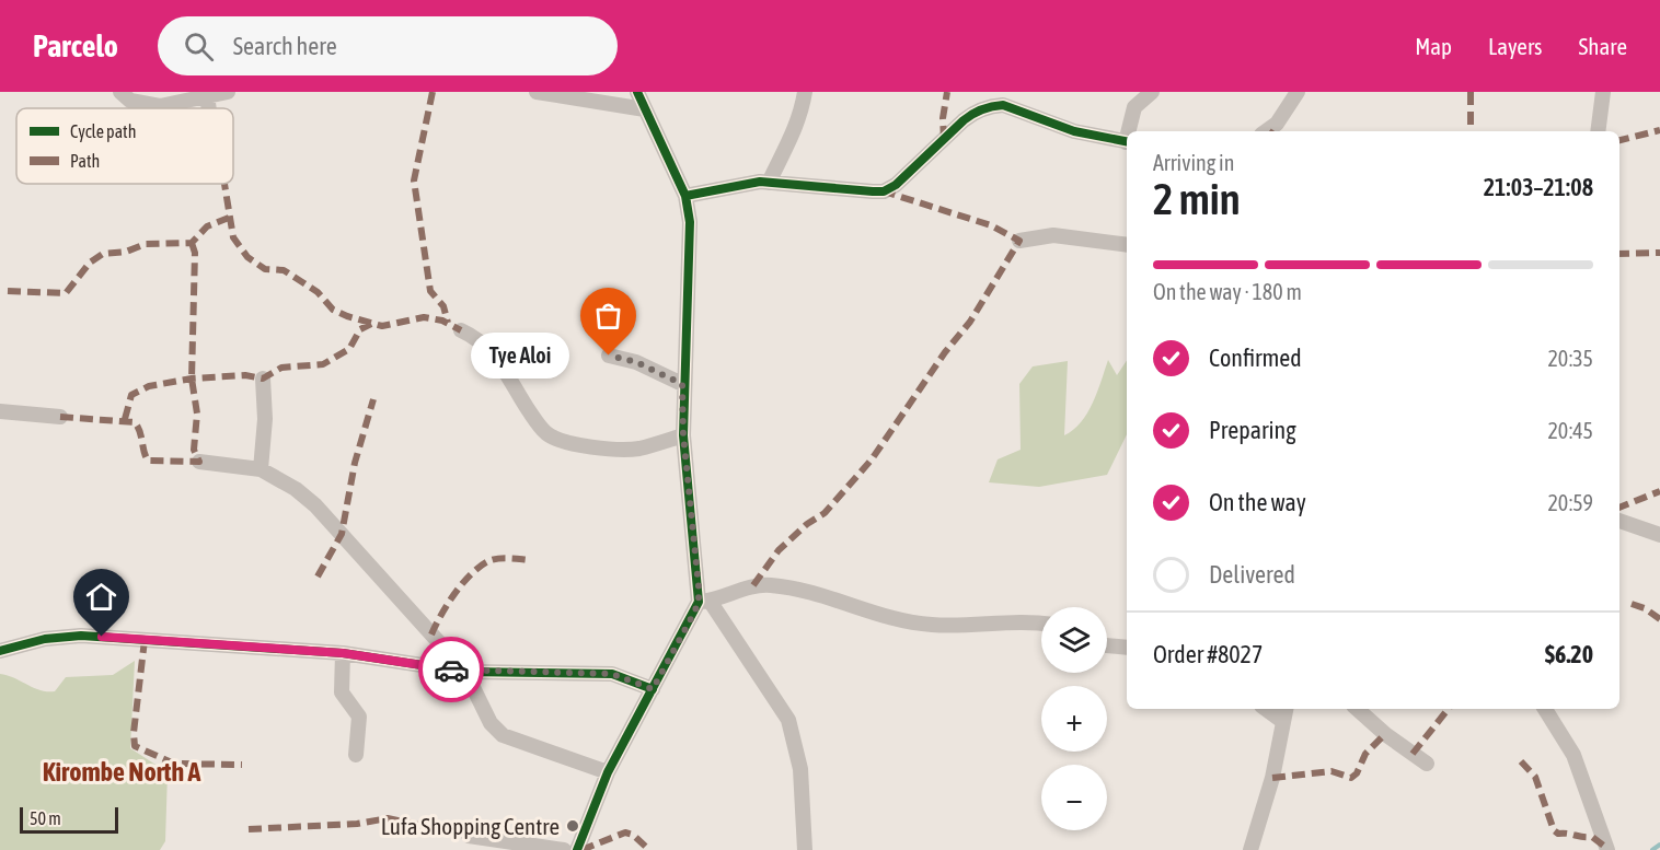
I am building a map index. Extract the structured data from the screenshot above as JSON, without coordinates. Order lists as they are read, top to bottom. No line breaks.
{"districts":["Kirombe North A"],"places":["Tye Aloi","Lufa Shopping Centre"],"legend":["Cycle path","Path"],"scale_bar":"50 m","page":{"header":"Parcelo","search":"Search here","nav":["Map","Layers","Share"],"heading":["2 min","Arriving in","21:03–21:08"],"panel":["Order #8027","$6.20"],"bar":"On the way · 180 m","list":[["Confirmed","20:35"],["Preparing","20:45"],["On the way","20:59"],"Delivered"],"bubble":"Tye Aloi","map_buttons":["+","−"],"scale":"50 m"}}
